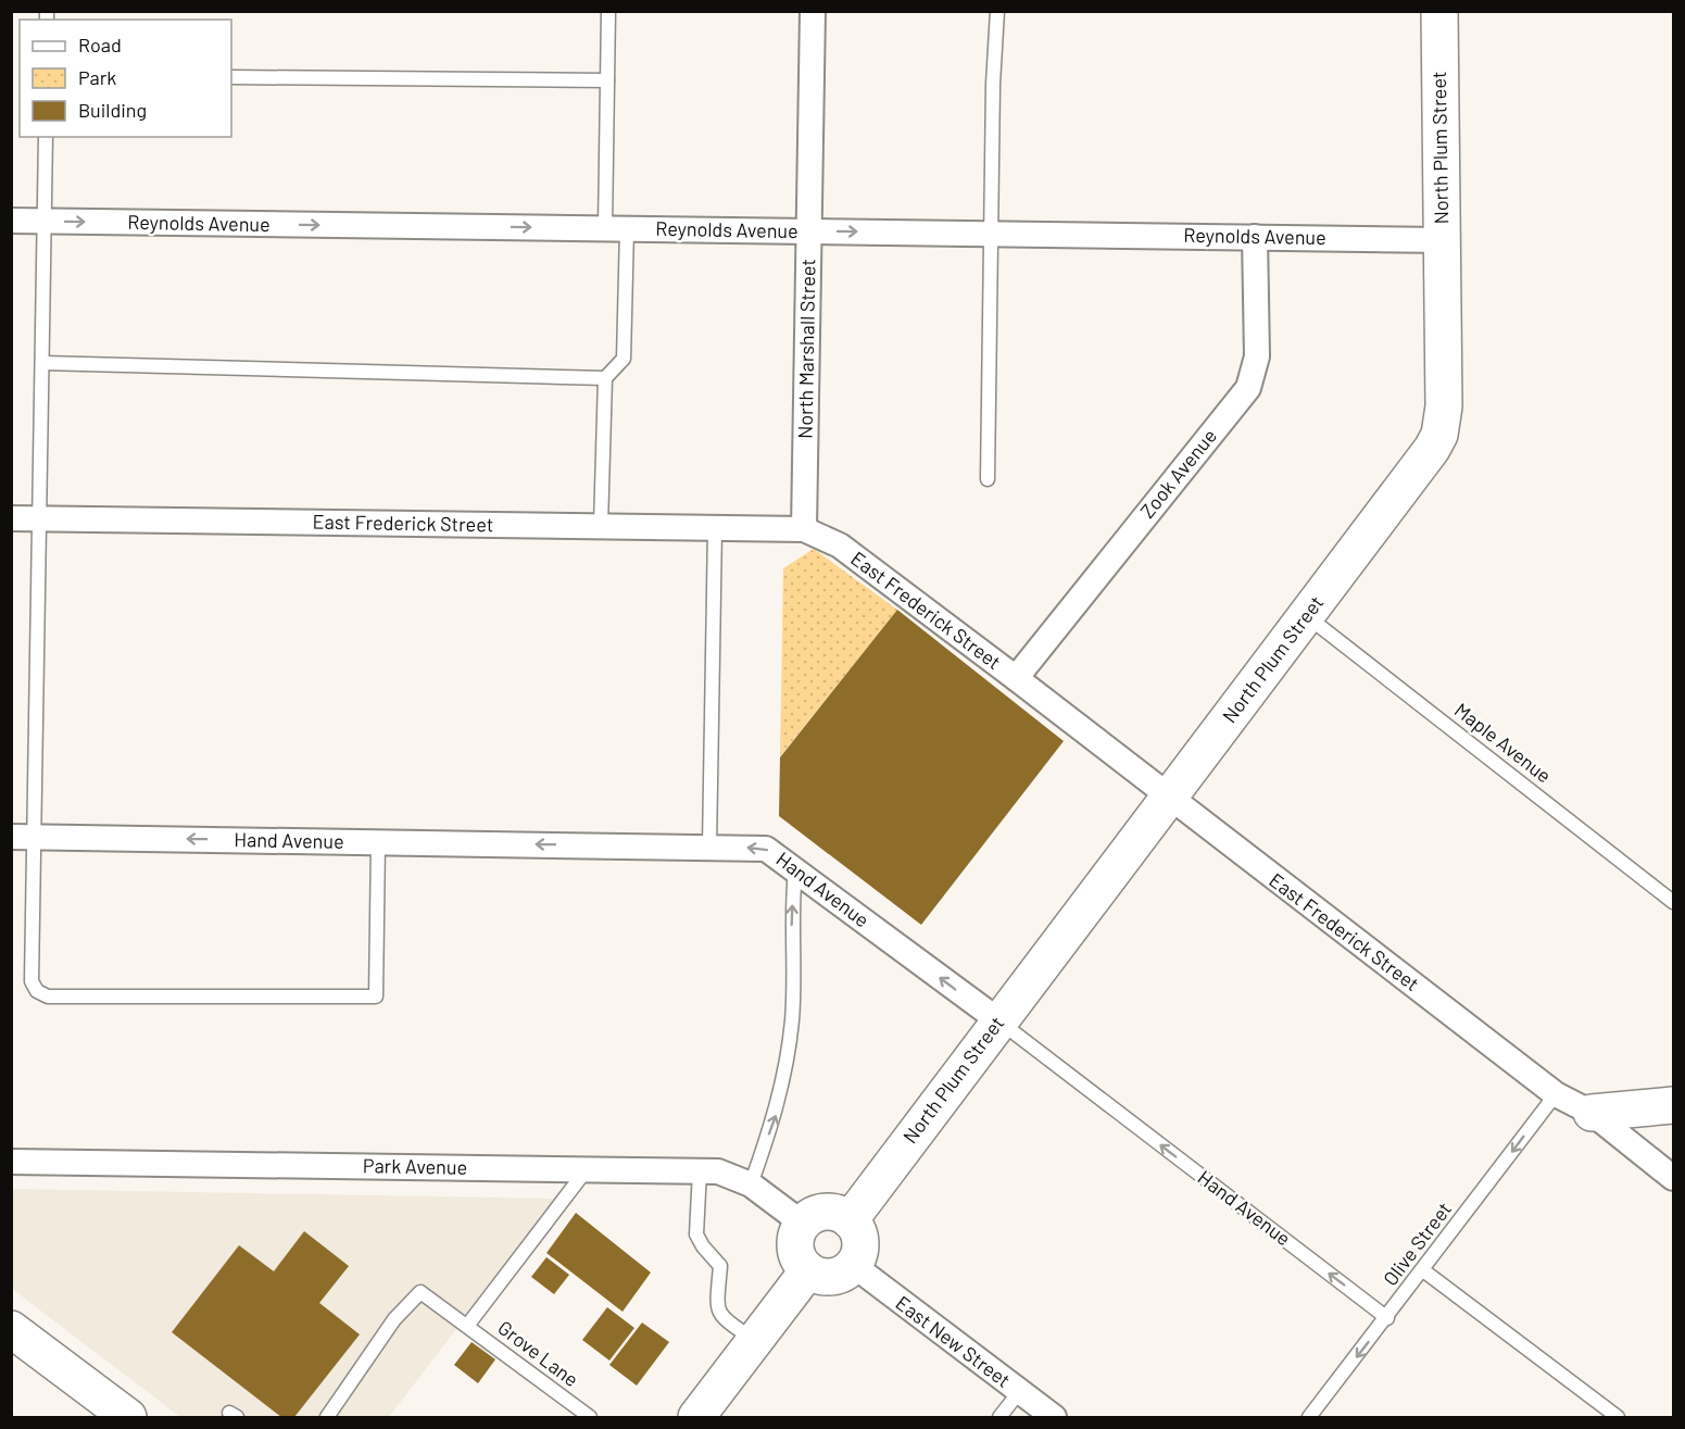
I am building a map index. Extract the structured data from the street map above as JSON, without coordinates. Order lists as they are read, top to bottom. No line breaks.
{"streets":{"street":["North Plum Street","Reynolds Avenue","North Marshall Street","Zook Avenue","East Frederick Street","Hand Avenue","Park Avenue","East New Street"],"lane":["Maple Avenue","Olive Street","Grove Lane"]},"crossings":[["North Plum Street","Reynolds Avenue"],["North Plum Street","East Frederick Street"],["North Plum Street","Maple Avenue"],["North Plum Street","Hand Avenue"],["North Plum Street","Park Avenue"],["North Plum Street","East New Street"],["Reynolds Avenue","North Marshall Street"],["Reynolds Avenue","Zook Avenue"],["North Marshall Street","East Frederick Street"],["Zook Avenue","East Frederick Street"],["East Frederick Street","Olive Street"],["Hand Avenue","Olive Street"],["Park Avenue","East New Street"]],"one_way":["Reynolds Avenue","Hand Avenue","Olive Street"],"legend":["Road","Park","Building"]}
